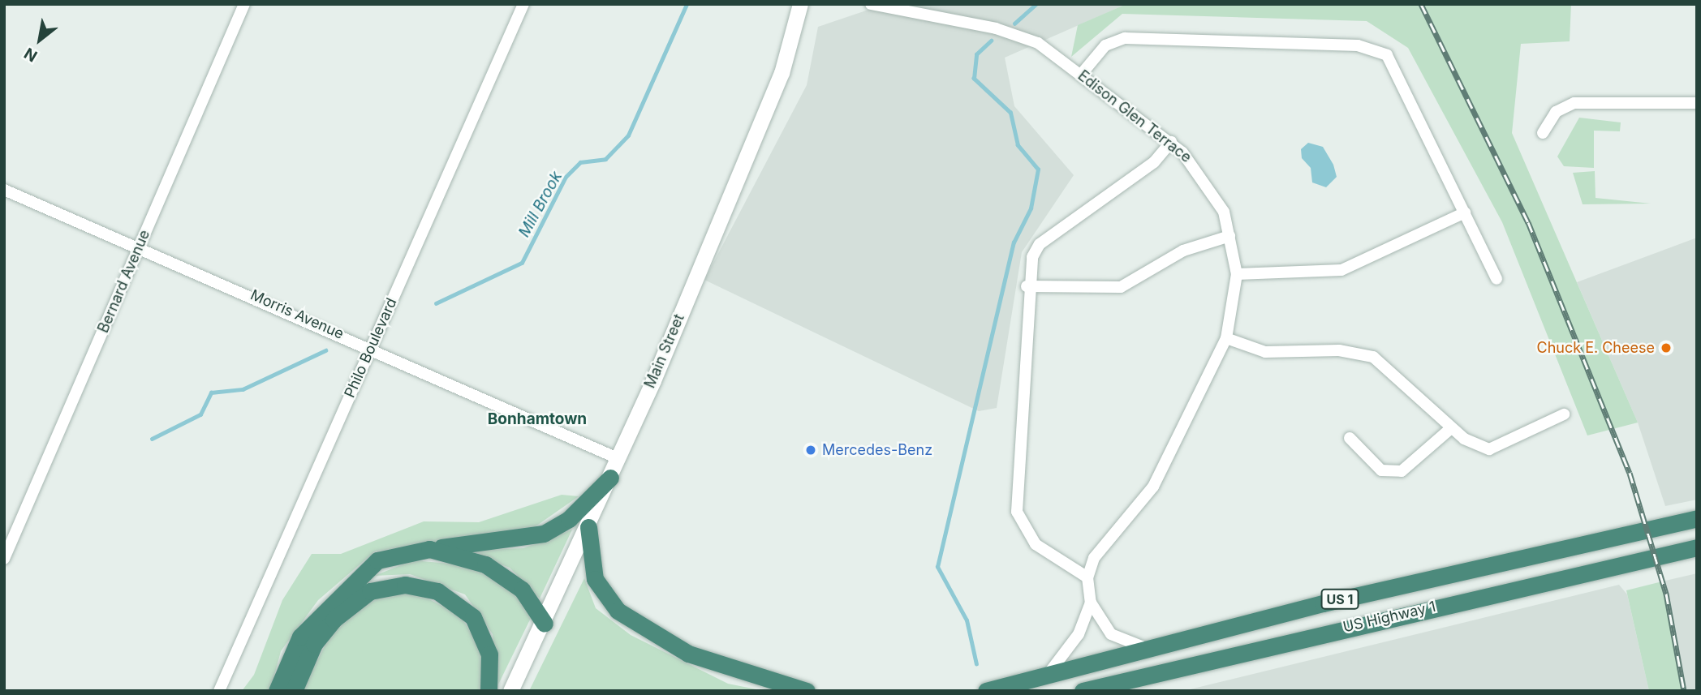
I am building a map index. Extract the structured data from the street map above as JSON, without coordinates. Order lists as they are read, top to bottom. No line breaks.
{"streets":{"highway":["US 1","US Highway 1"],"main road":["Main Street"],"street":["Edison Glen Terrace","Bernard Avenue","Morris Avenue","Philo Boulevard"]},"crossings":[["Bernard Avenue","Morris Avenue"],["Morris Avenue","Philo Boulevard"],["Morris Avenue","Main Street"]],"districts":["Bonhamtown"],"water":["Mill Brook"],"places":["Chuck E. Cheese","Mercedes-Benz"],"north":"bottom left"}
